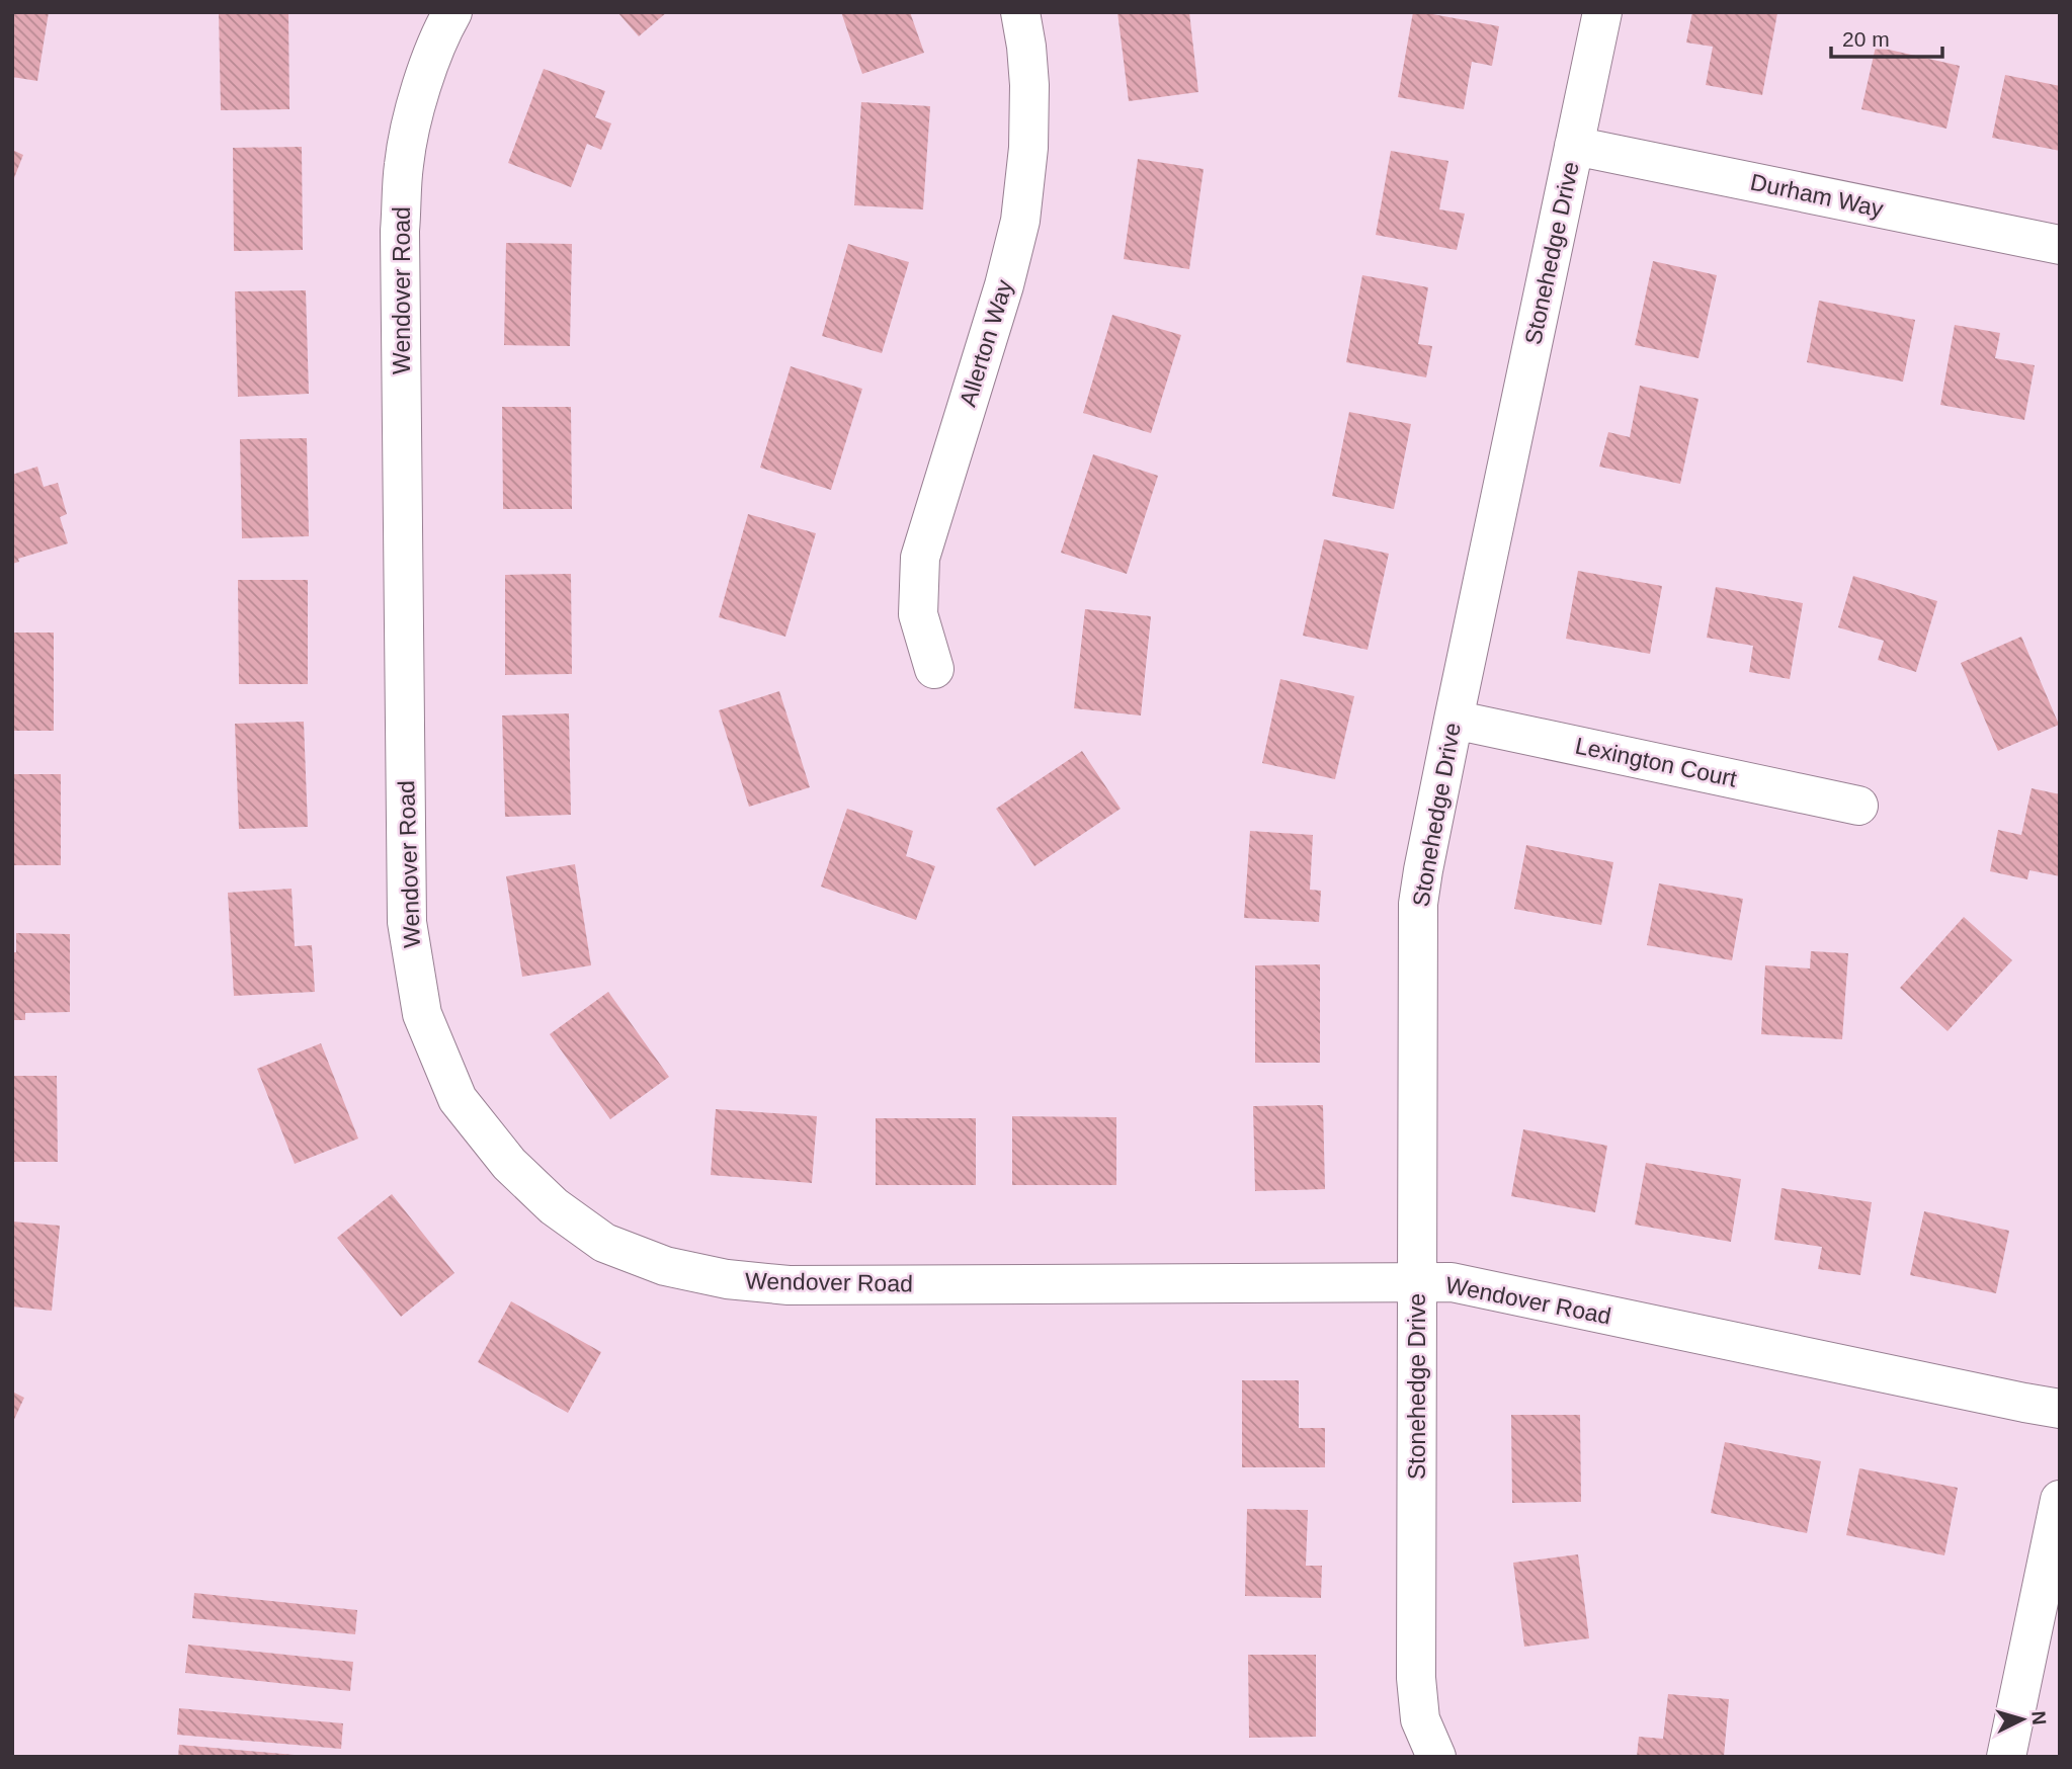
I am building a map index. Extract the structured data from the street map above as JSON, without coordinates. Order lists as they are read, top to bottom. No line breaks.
{"streets":{"street":["Durham Way","Stonehedge Drive","Wendover Road","Allerton Way","Lexington Court"]},"crossings":[["Durham Way","Stonehedge Drive"],["Stonehedge Drive","Wendover Road"],["Stonehedge Drive","Lexington Court"]],"scale_bar":"20 m","north":"right"}
